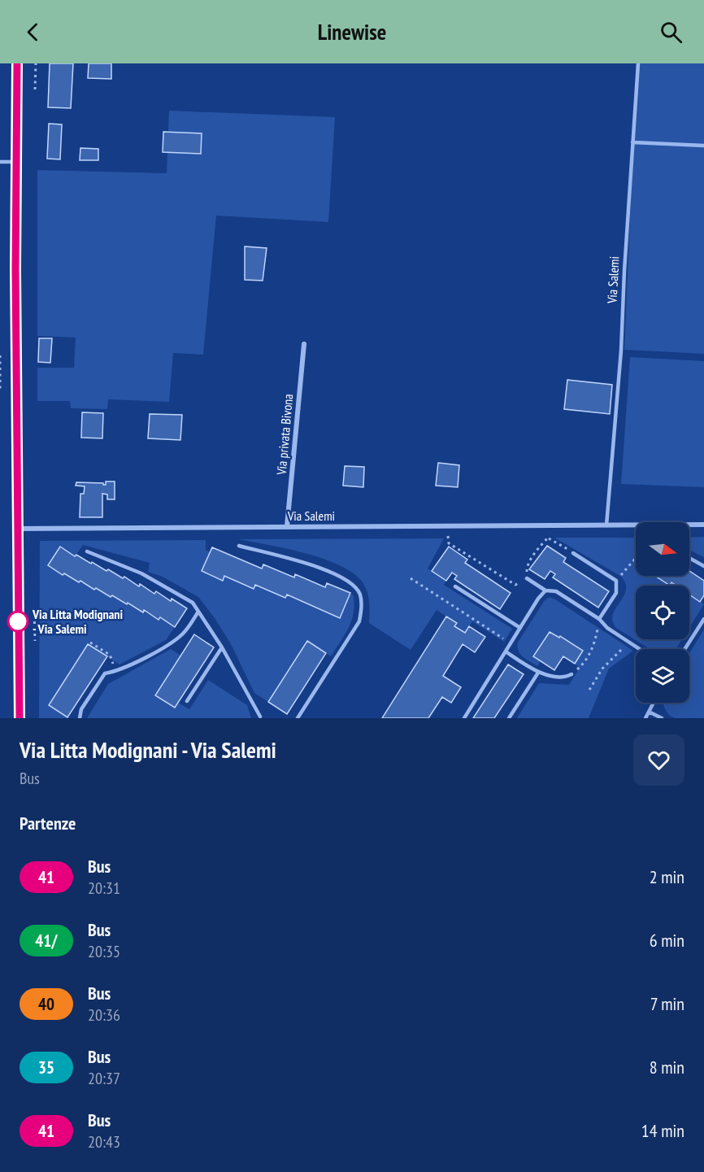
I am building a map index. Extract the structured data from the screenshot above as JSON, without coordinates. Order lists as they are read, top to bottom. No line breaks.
{"streets":{"street":["Via Salemi","Via privata Bivona"]},"crossings":[["Via Salemi","Via privata Bivona"]],"places":["Via Litta Modignani - Via Salemi"],"lines":["bus line 41"],"north":"right","page":{"header":"Linewise","heading":[["Via Litta Modignani - Via Salemi","Bus"],"Partenze"],"list":[{"mark":"41","name":"Bus","note":"20:31","value":"2 min"},{"mark":"41/","name":"Bus","note":"20:35","value":"6 min"},{"mark":"40","name":"Bus","note":"20:36","value":"7 min"},{"mark":"35","name":"Bus","note":"20:37","value":"8 min"},{"mark":"41","name":"Bus","note":"20:43","value":"14 min"}]}}
